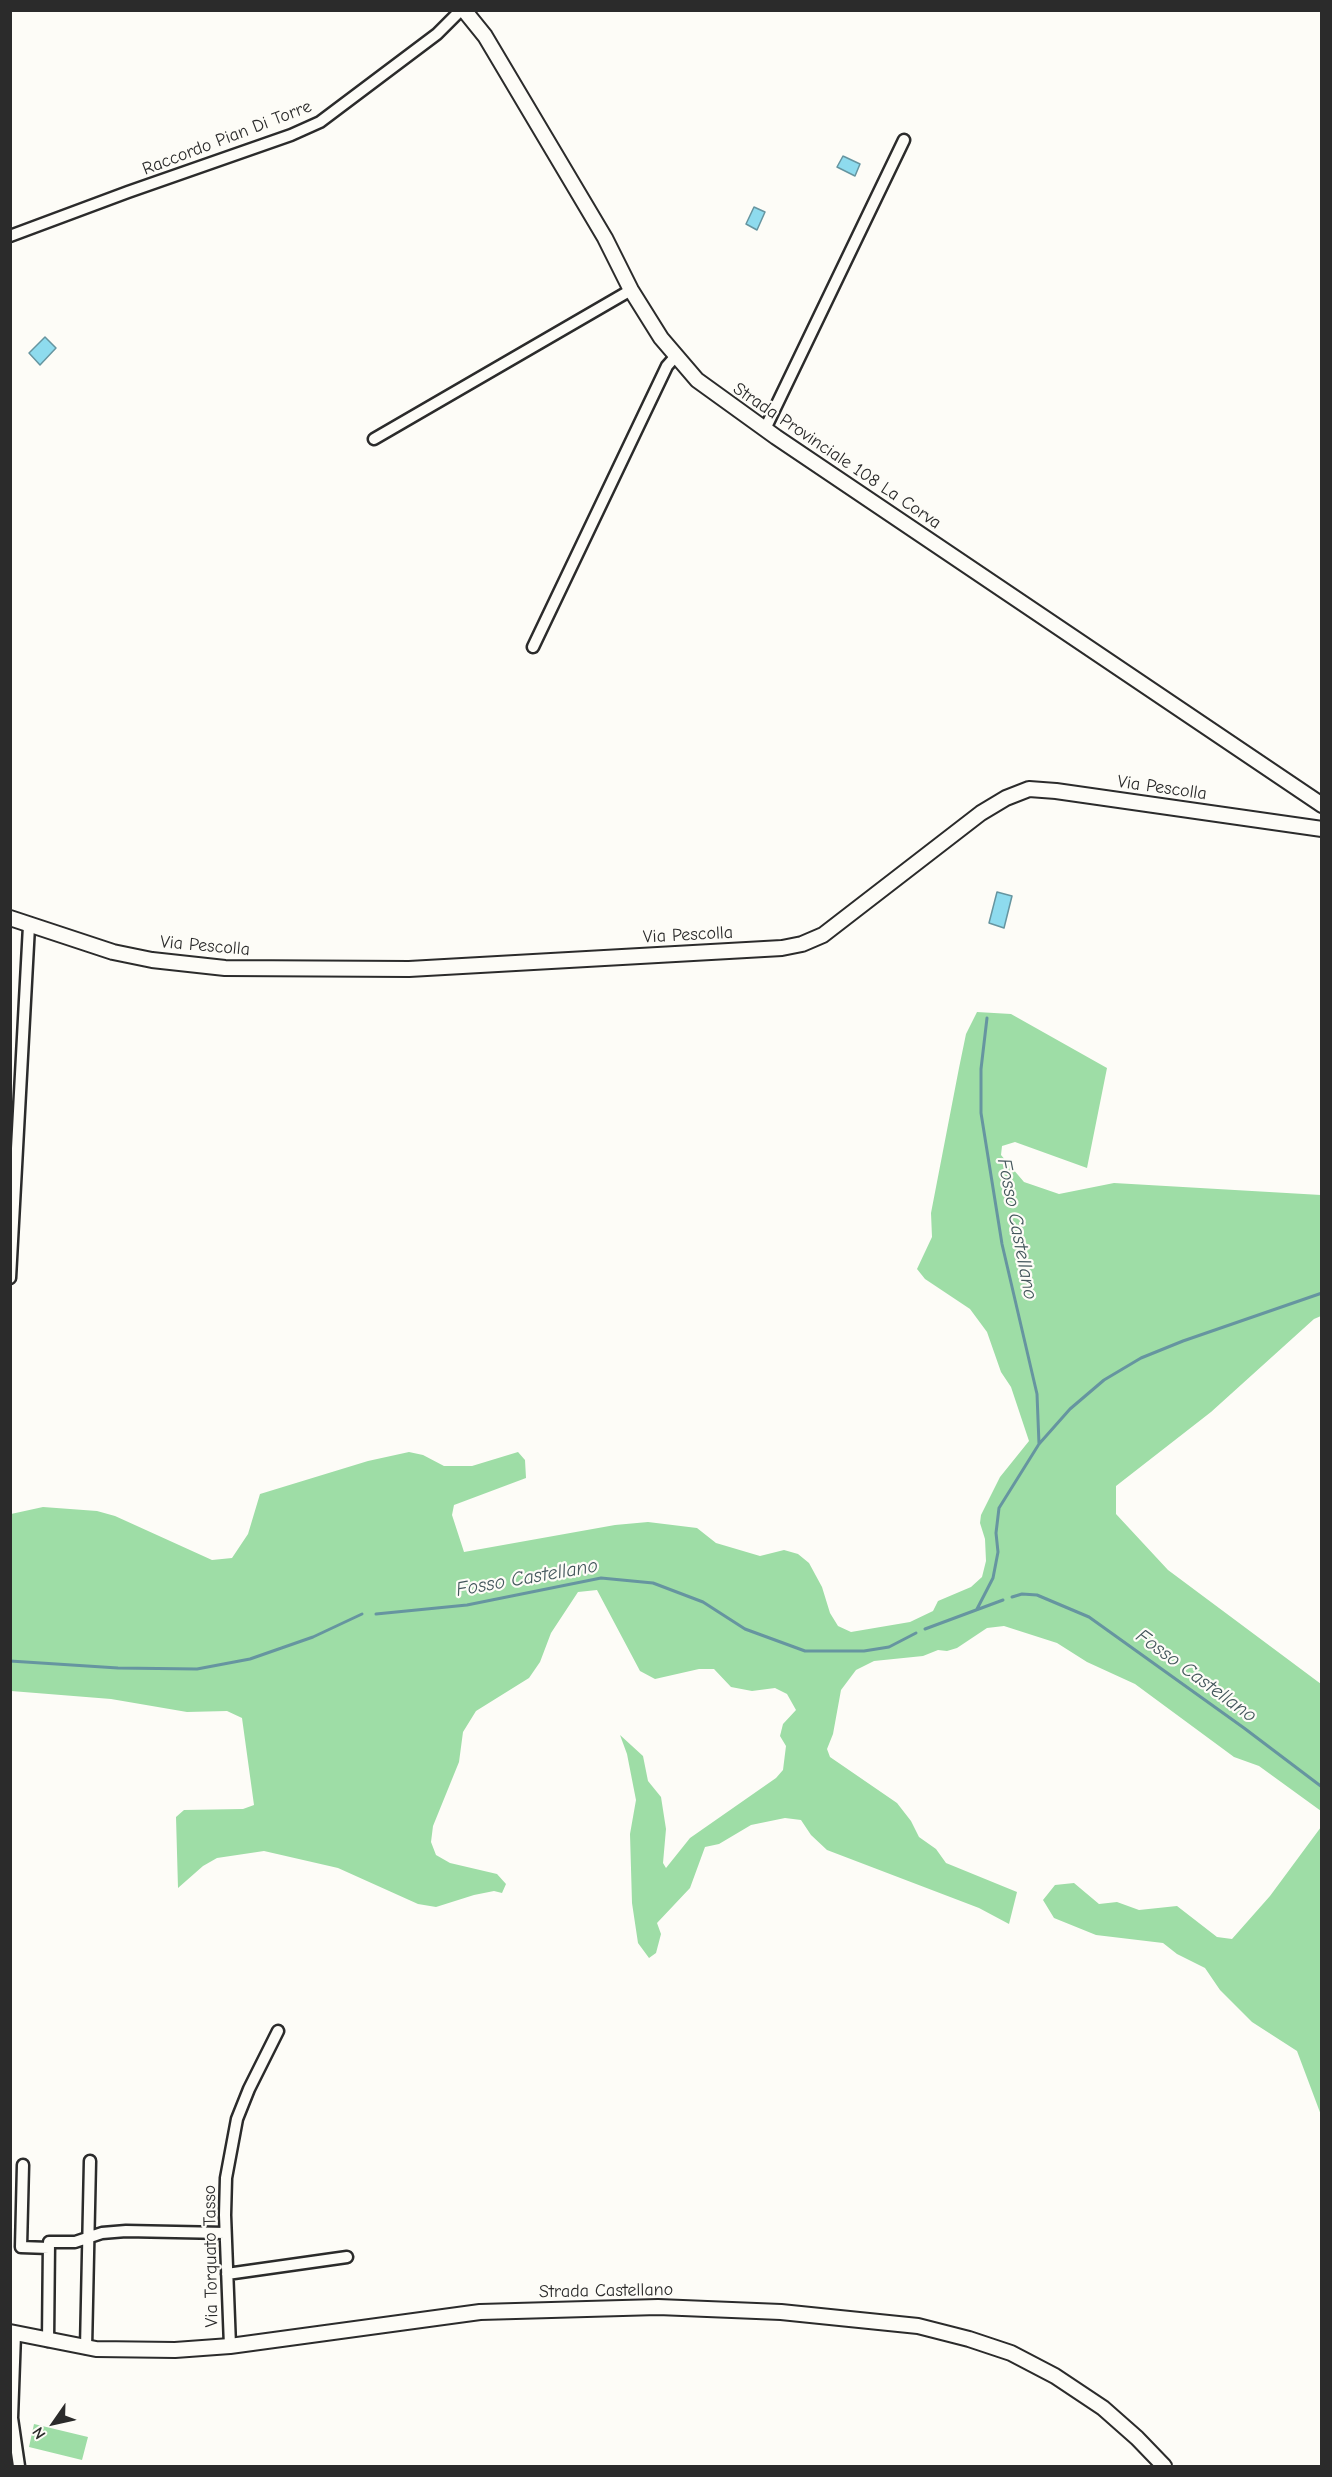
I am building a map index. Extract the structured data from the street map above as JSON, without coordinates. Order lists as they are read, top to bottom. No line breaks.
{"streets":{"street":["Raccordo Pian Di Torre","Strada Provinciale 108 La Corva","Via Pescolla","Via Torquato Tasso","Strada Castellano"]},"crossings":[["Raccordo Pian Di Torre","Strada Provinciale 108 La Corva"],["Via Torquato Tasso","Strada Castellano"]],"water":["Fosso Castellano"],"north":"bottom left"}
